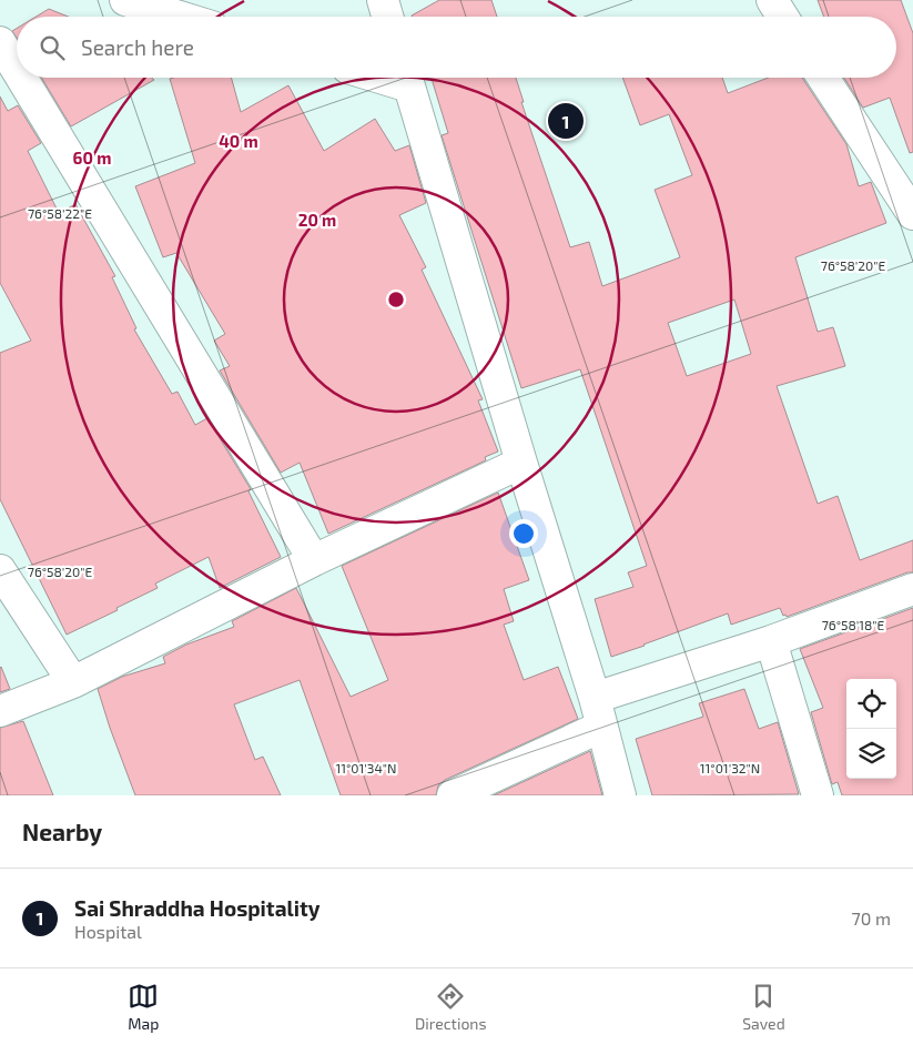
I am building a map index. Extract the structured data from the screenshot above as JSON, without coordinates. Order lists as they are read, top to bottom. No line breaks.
{"page":{"search":"Search here","pins":"1","heading":"Nearby","list":[{"mark":"1","name":"Sai Shraddha Hospitality","note":"Hospital","value":"70 m"}],"nav":["Map","Directions","Saved"]},"coordinates":["76°58'22\"E","76°58'20\"E","76°58'18\"E","11°01'34\"N","11°01'32\"N"],"rings":["40 m","60 m","20 m"]}
